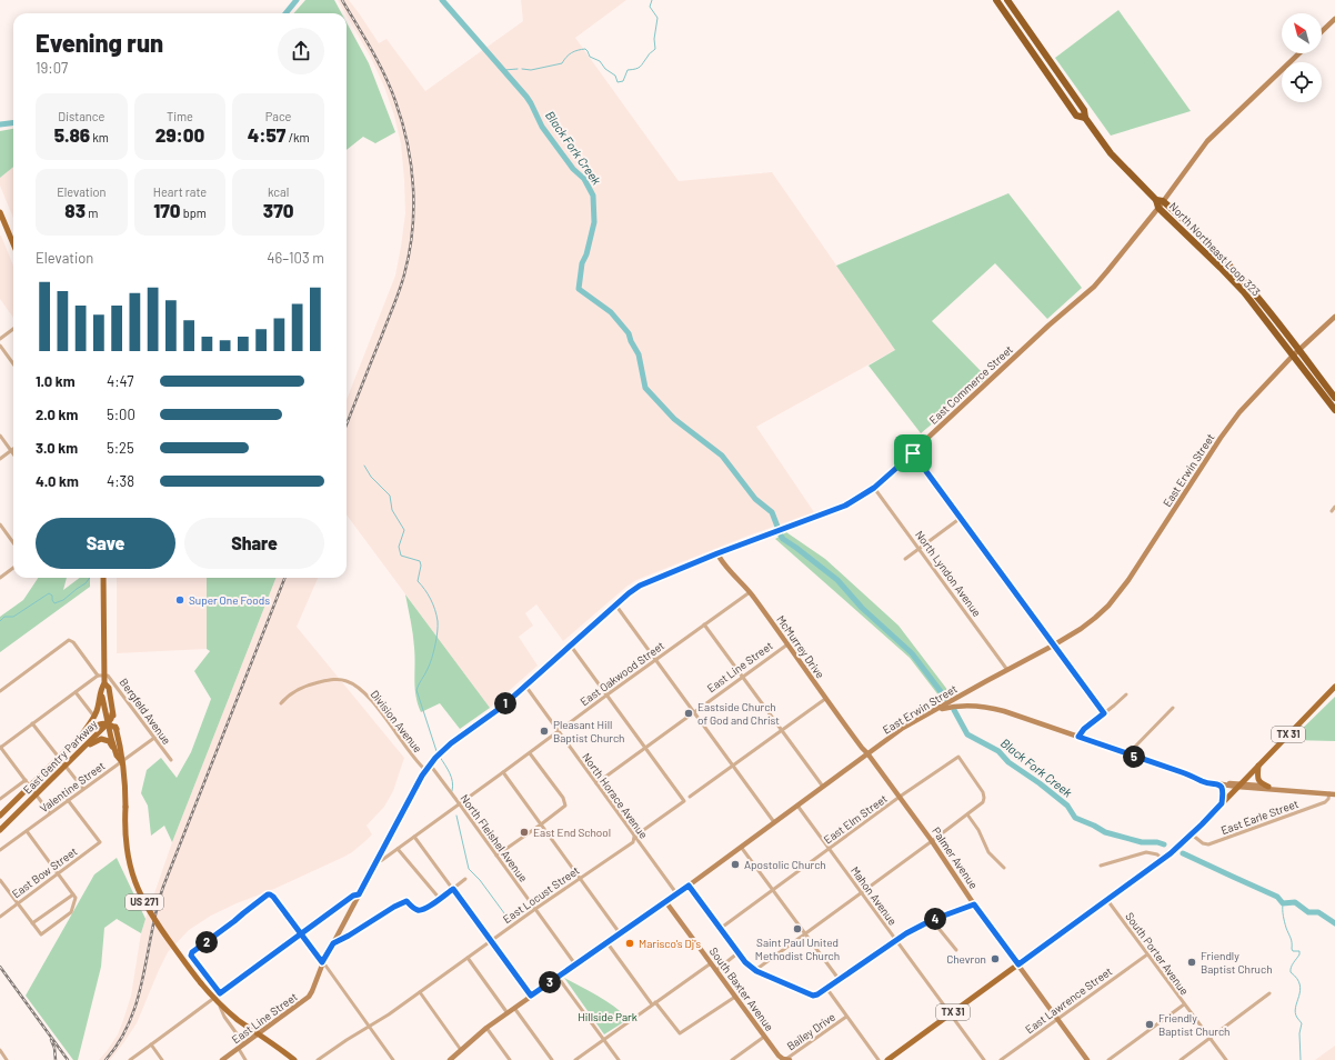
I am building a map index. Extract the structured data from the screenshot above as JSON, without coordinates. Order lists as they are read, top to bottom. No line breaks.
{"streets":{"highway":["North Northeast Loop 323"],"main road":["TX 31","East Gentry Parkway","US 271"],"street":["East Commerce Street","East Erwin Street","North Lyndon Avenue","McMurrey Drive","East Line Street","East Oakwood Street","Bergfeld Avenue","Division Avenue","Valentine Street","North Horace Avenue","East Earle Street","East Elm Street","North Fleishel Avenue","Palmer Avenue","East Bow Street","East Locust Street","Mahon Avenue","South Porter Avenue","South Baxter Avenue","East Lawrence Street","Bailey Drive"]},"crossings":[["North Northeast Loop 323","East Commerce Street"],["North Northeast Loop 323","East Erwin Street"],["East Commerce Street","North Lyndon Avenue"],["East Commerce Street","McMurrey Drive"],["East Commerce Street","East Line Street"],["East Commerce Street","East Oakwood Street"],["East Commerce Street","Division Avenue"],["East Commerce Street","North Horace Avenue"],["East Commerce Street","North Fleishel Avenue"],["East Erwin Street","North Lyndon Avenue"],["East Erwin Street","McMurrey Drive"],["East Erwin Street","North Horace Avenue"],["East Erwin Street","North Fleishel Avenue"],["East Erwin Street","Palmer Avenue"],["East Erwin Street","Mahon Avenue"],["East Erwin Street","South Baxter Avenue"],["McMurrey Drive","East Line Street"],["McMurrey Drive","East Oakwood Street"],["McMurrey Drive","Palmer Avenue"],["East Line Street","North Horace Avenue"],["East Line Street","East Locust Street"],["East Line Street","US 271"],["East Oakwood Street","North Horace Avenue"],["East Oakwood Street","North Fleishel Avenue"],["Bergfeld Avenue","Valentine Street"],["Bergfeld Avenue","US 271"],["TX 31","East Earle Street"],["TX 31","Palmer Avenue"],["TX 31","Mahon Avenue"],["TX 31","South Porter Avenue"],["East Gentry Parkway","US 271"],["Valentine Street","East Bow Street"],["Valentine Street","US 271"],["North Horace Avenue","East Locust Street"],["East Elm Street","Palmer Avenue"],["East Elm Street","Mahon Avenue"],["North Fleishel Avenue","East Locust Street"],["Palmer Avenue","East Lawrence Street"],["South Porter Avenue","East Lawrence Street"],["South Baxter Avenue","Bailey Drive"]],"water":["Black Fork Creek"],"parks":["Hillside Park"],"places":["Super One Foods","Eastside Church of God and Christ","Pleasant Hill Baptist Church","East End School","Apostolic Church","Saint Paul United Methodist Church","Marisco's Dj's","Chevron","Friendly Baptist Chruch","Friendly Baptist Church"],"north":"top left","page":{"heading":["Evening run","19:07"],"stats":[["Distance","5.86 km"],["Time","29:00"],["Pace","4:57 /km"],["Elevation","83 m"],["Heart rate","170 bpm"],["kcal","370"]],"chart":["Elevation","46–103 m"],"list":[{"name":"1.0 km","note":"4:47"},{"name":"2.0 km","note":"5:00"},{"name":"3.0 km","note":"5:25"},{"name":"4.0 km","note":"4:38"}],"buttons":["Save","Share"],"pins":["1","5","4","2","3"]}}
